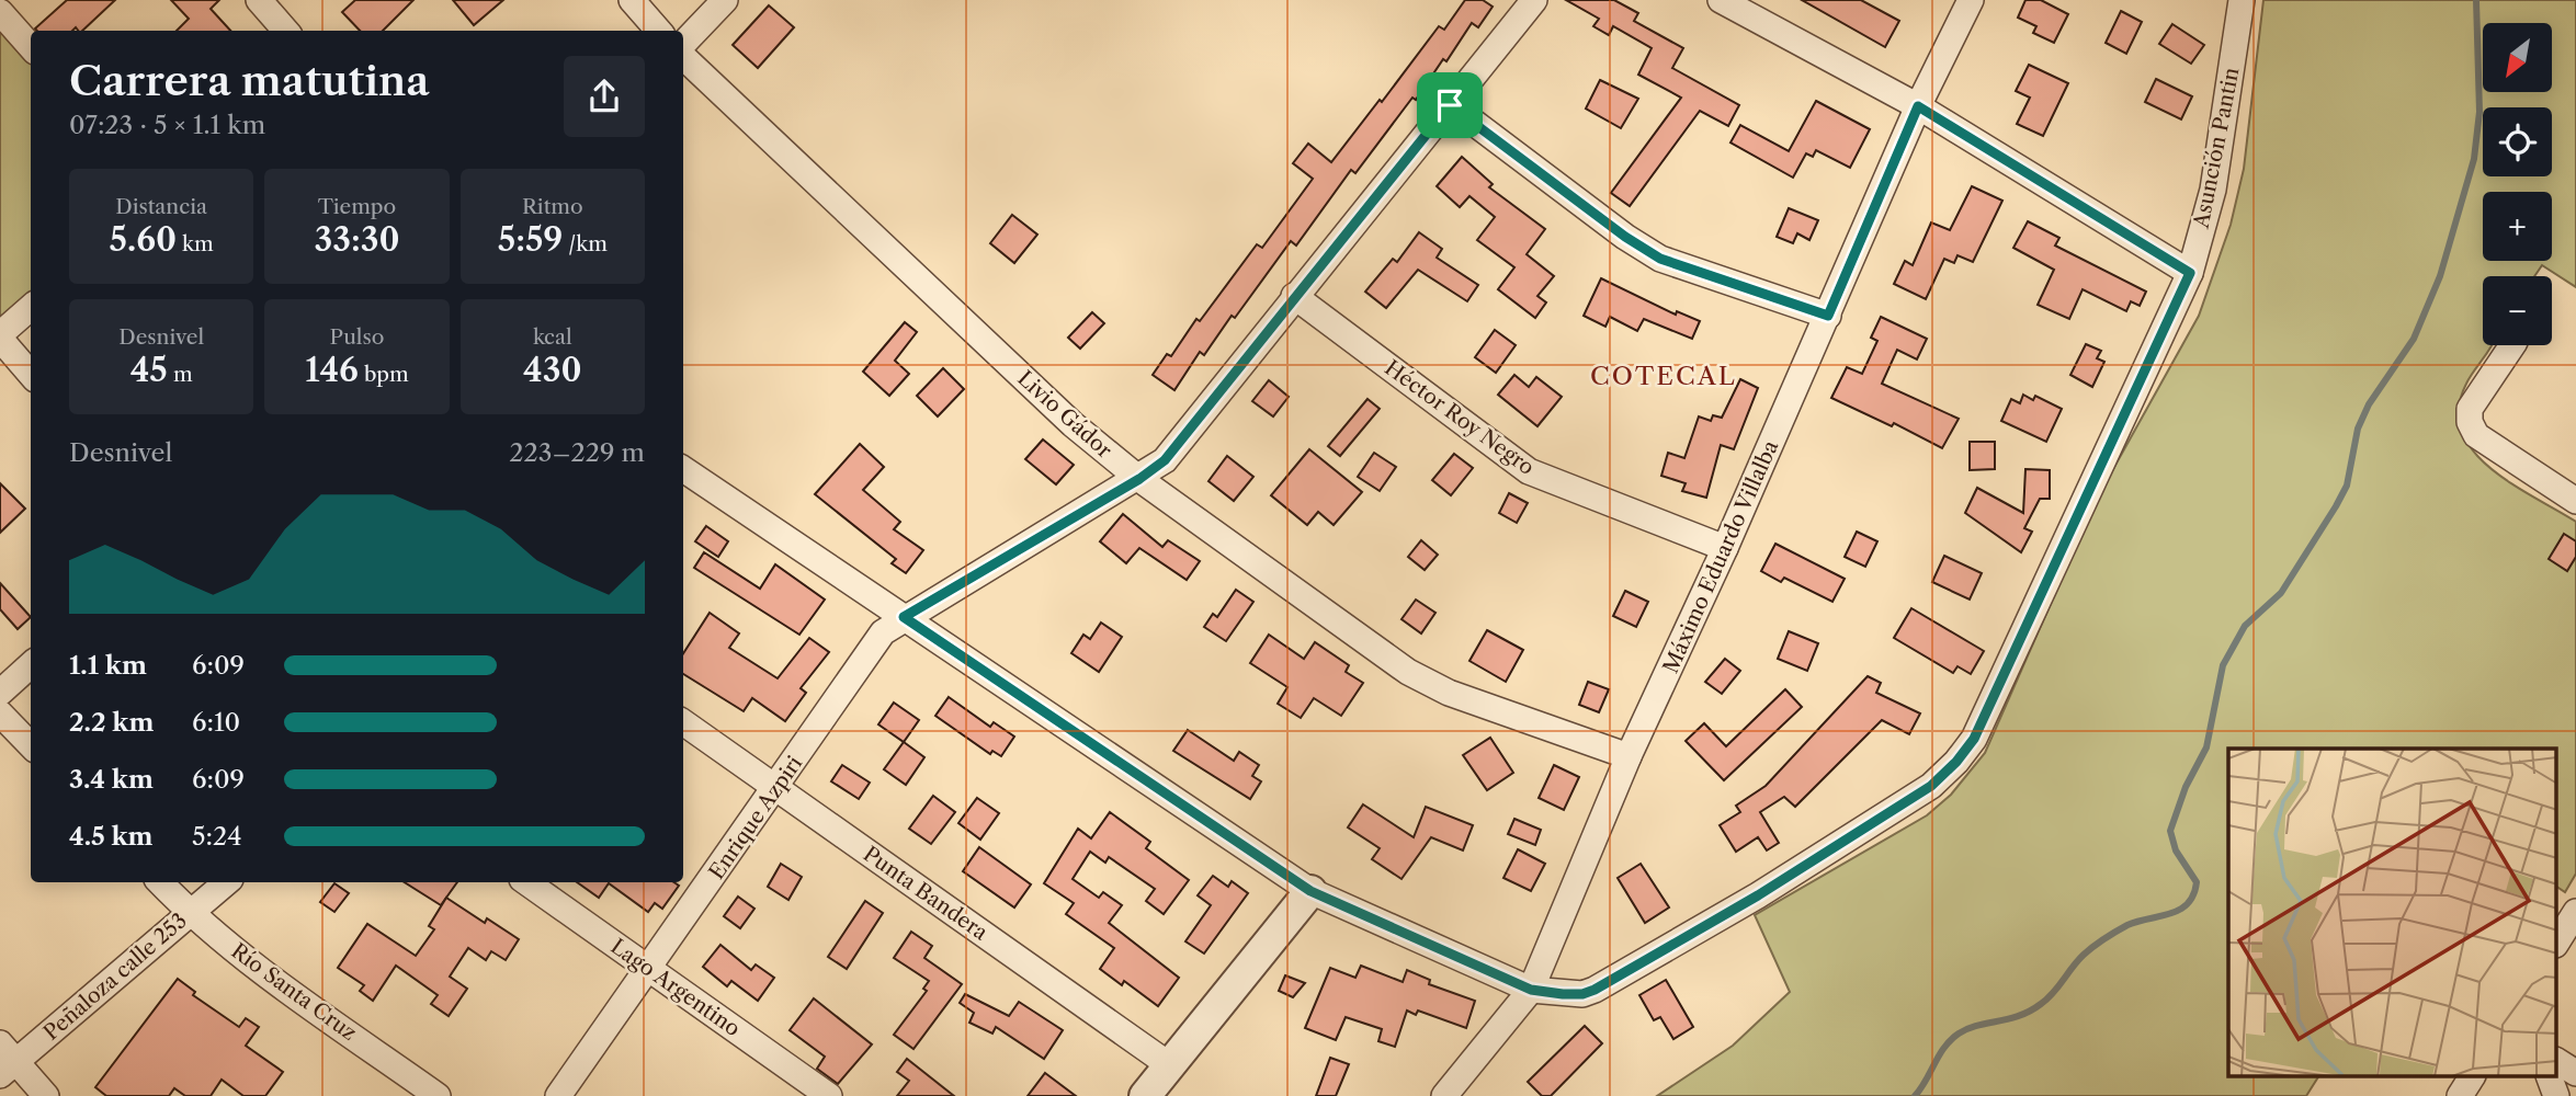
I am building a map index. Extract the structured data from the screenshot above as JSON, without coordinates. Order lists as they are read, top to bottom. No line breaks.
{"streets":{"street":["Asunción Pantin","Livio Gádor","Héctor Roy Negro","Máximo Eduardo Villalba","Enrique Azpiri","Punta Bandera","Peñaloza calle 253","Lago Argentino","Río Santa Cruz"]},"crossings":[["Asunción Pantin","Máximo Eduardo Villalba"],["Asunción Pantin","Enrique Azpiri"],["Livio Gádor","Máximo Eduardo Villalba"],["Livio Gádor","Enrique Azpiri"],["Héctor Roy Negro","Máximo Eduardo Villalba"],["Héctor Roy Negro","Enrique Azpiri"],["Enrique Azpiri","Punta Bandera"],["Enrique Azpiri","Lago Argentino"],["Peñaloza calle 253","Río Santa Cruz"]],"districts":["COTECAL"],"north":"bottom left","page":{"map_buttons":["+","−"],"heading":["Carrera matutina","07:23 · 5 × 1.1 km"],"stats":[["Distancia","5.60 km"],["Tiempo","33:30"],["Ritmo","5:59 /km"],["Desnivel","45 m"],["Pulso","146 bpm"],["kcal","430"]],"chart":["Desnivel","223–229 m"],"list":[{"name":"1.1 km","note":"6:09"},{"name":"2.2 km","note":"6:10"},{"name":"3.4 km","note":"6:09"},{"name":"4.5 km","note":"5:24"}]}}
